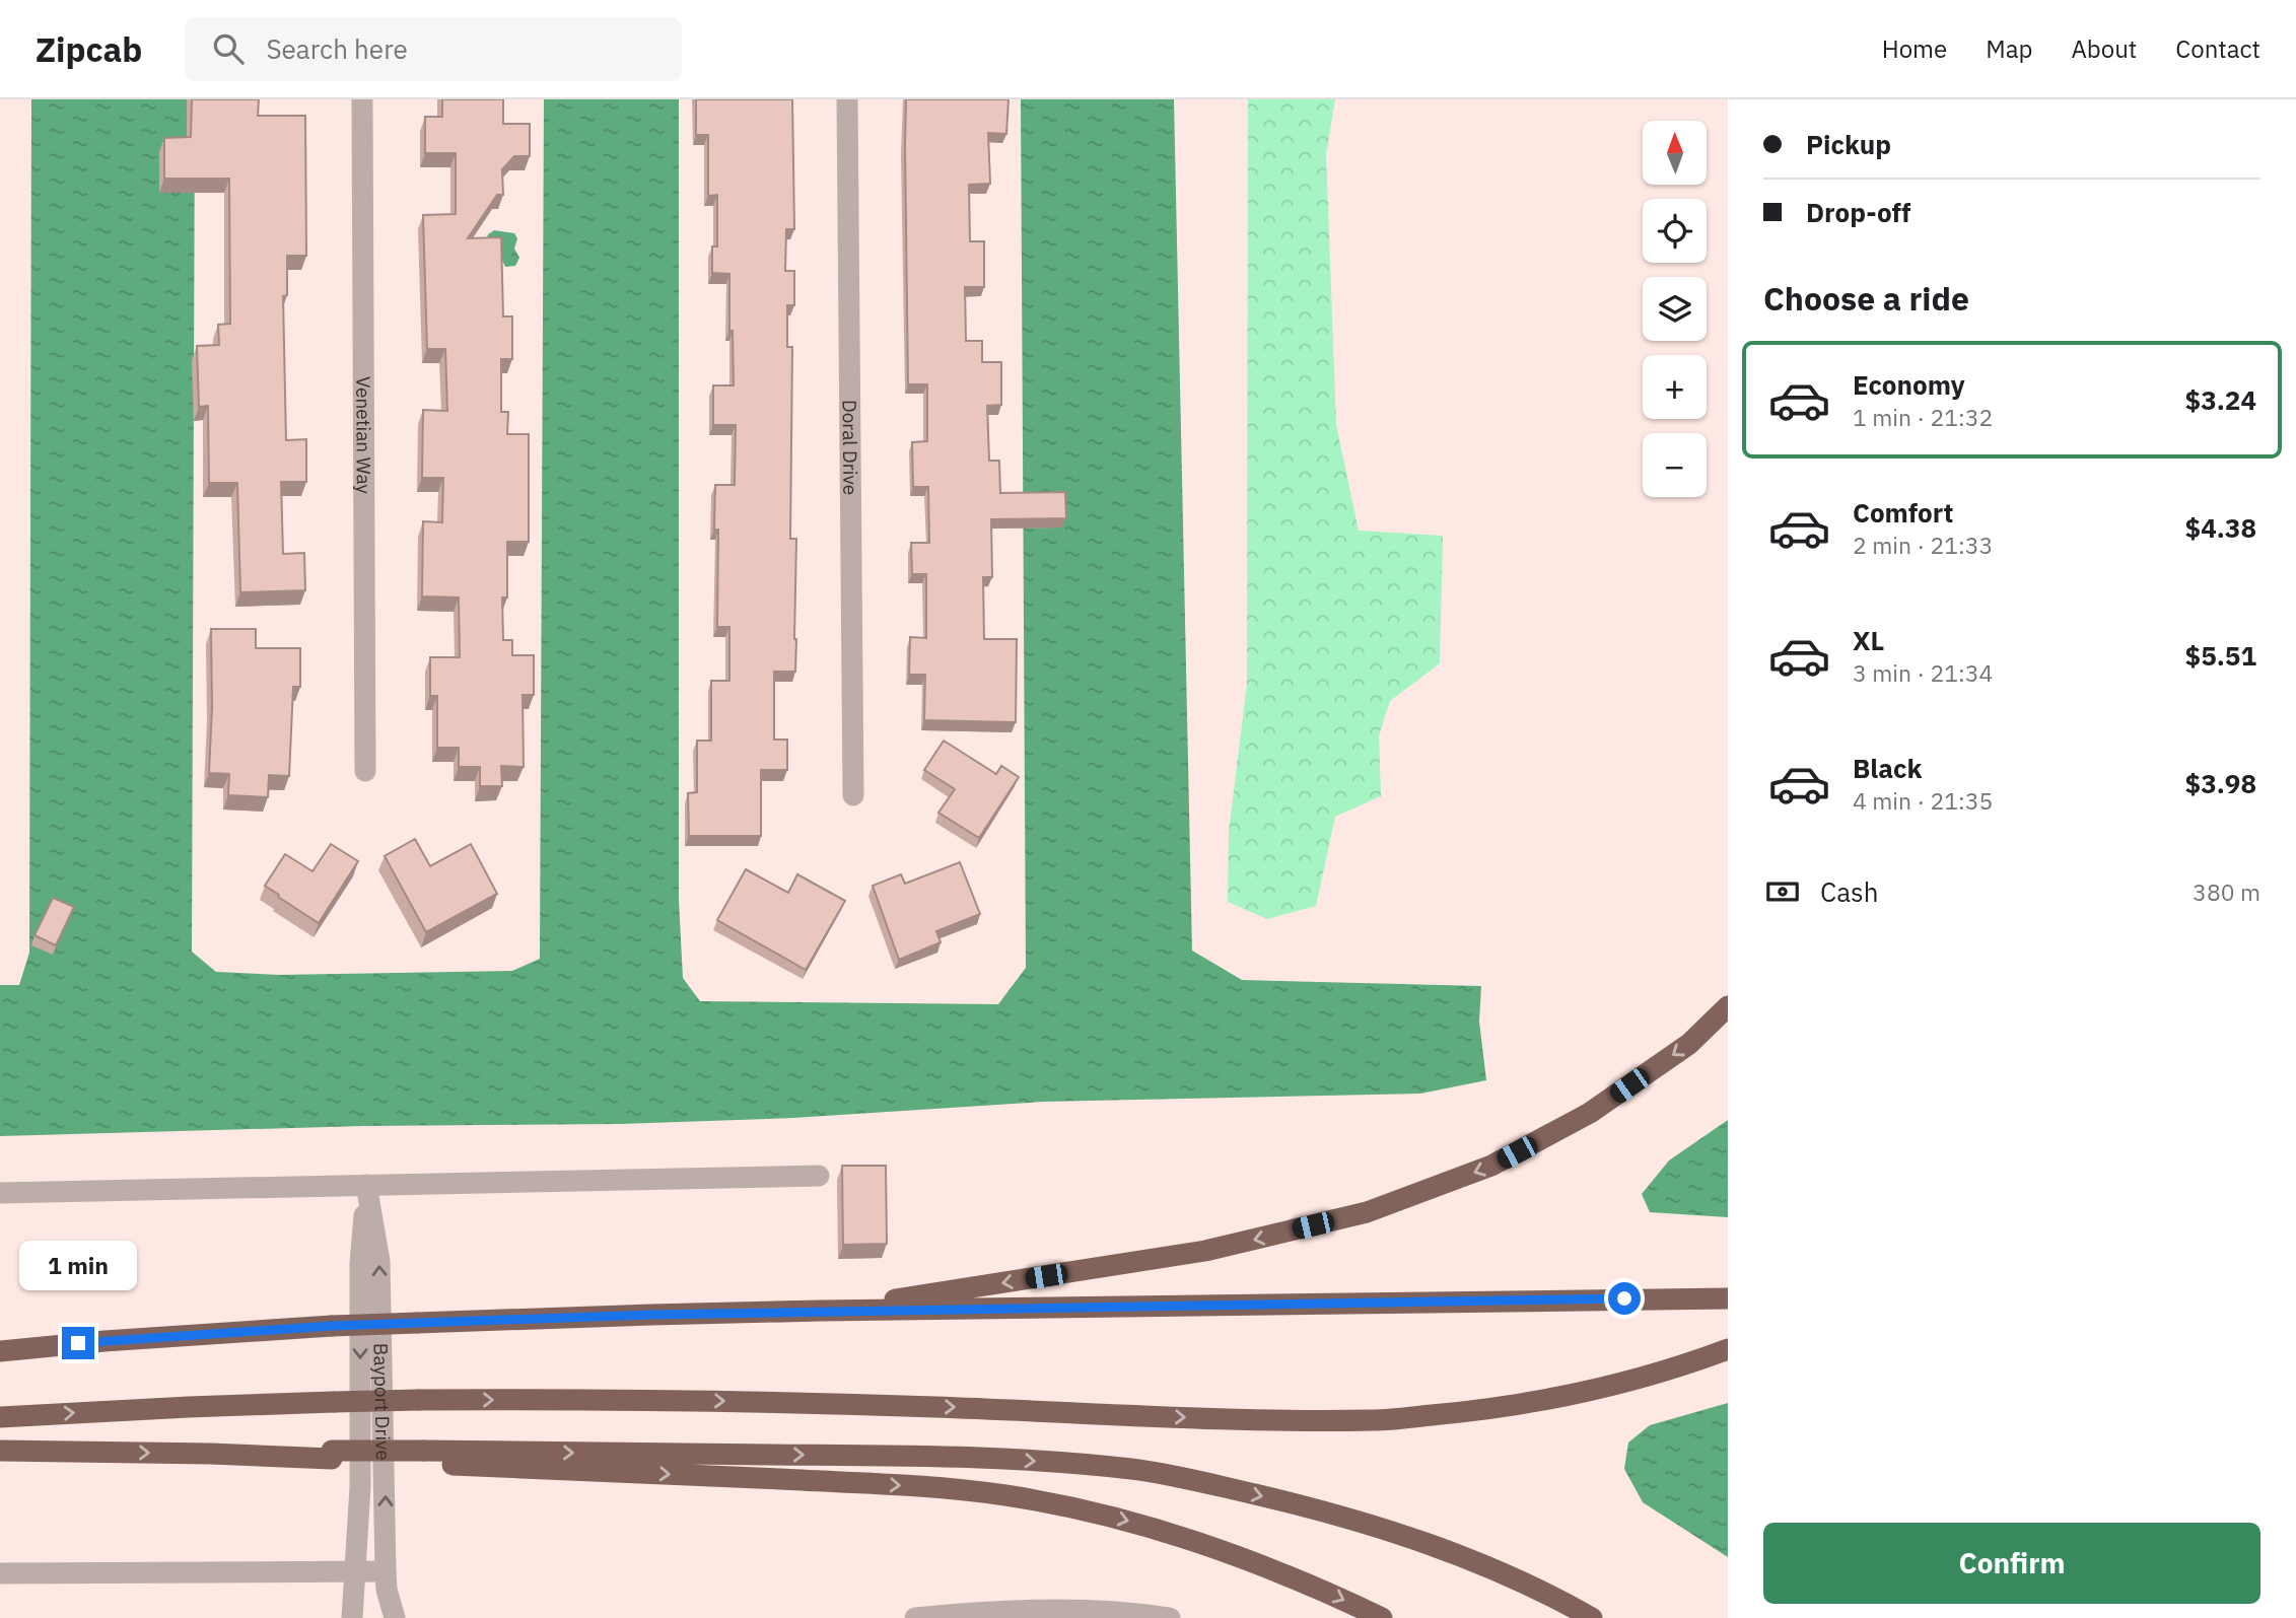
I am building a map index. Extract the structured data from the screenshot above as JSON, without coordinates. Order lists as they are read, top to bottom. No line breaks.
{"streets":{"street":["Venetian Way","Doral Drive","Bayport Drive"]},"north":"top","page":{"header":"Zipcab","search":"Search here","nav":["Home","Map","About","Contact"],"banner":["Pickup","Drop-off"],"map_buttons":["+","−"],"heading":"Choose a ride","list":[{"name":"Economy","note":"1 min · 21:32","value":"$3.24"},{"name":"Comfort","note":"2 min · 21:33","value":"$4.38"},{"name":"XL","note":"3 min · 21:34","value":"$5.51"},{"name":"Black","note":"4 min · 21:35","value":"$3.98"}],"pay":["Cash","380 m"],"bubble":"1 min","buttons":"Confirm"}}
